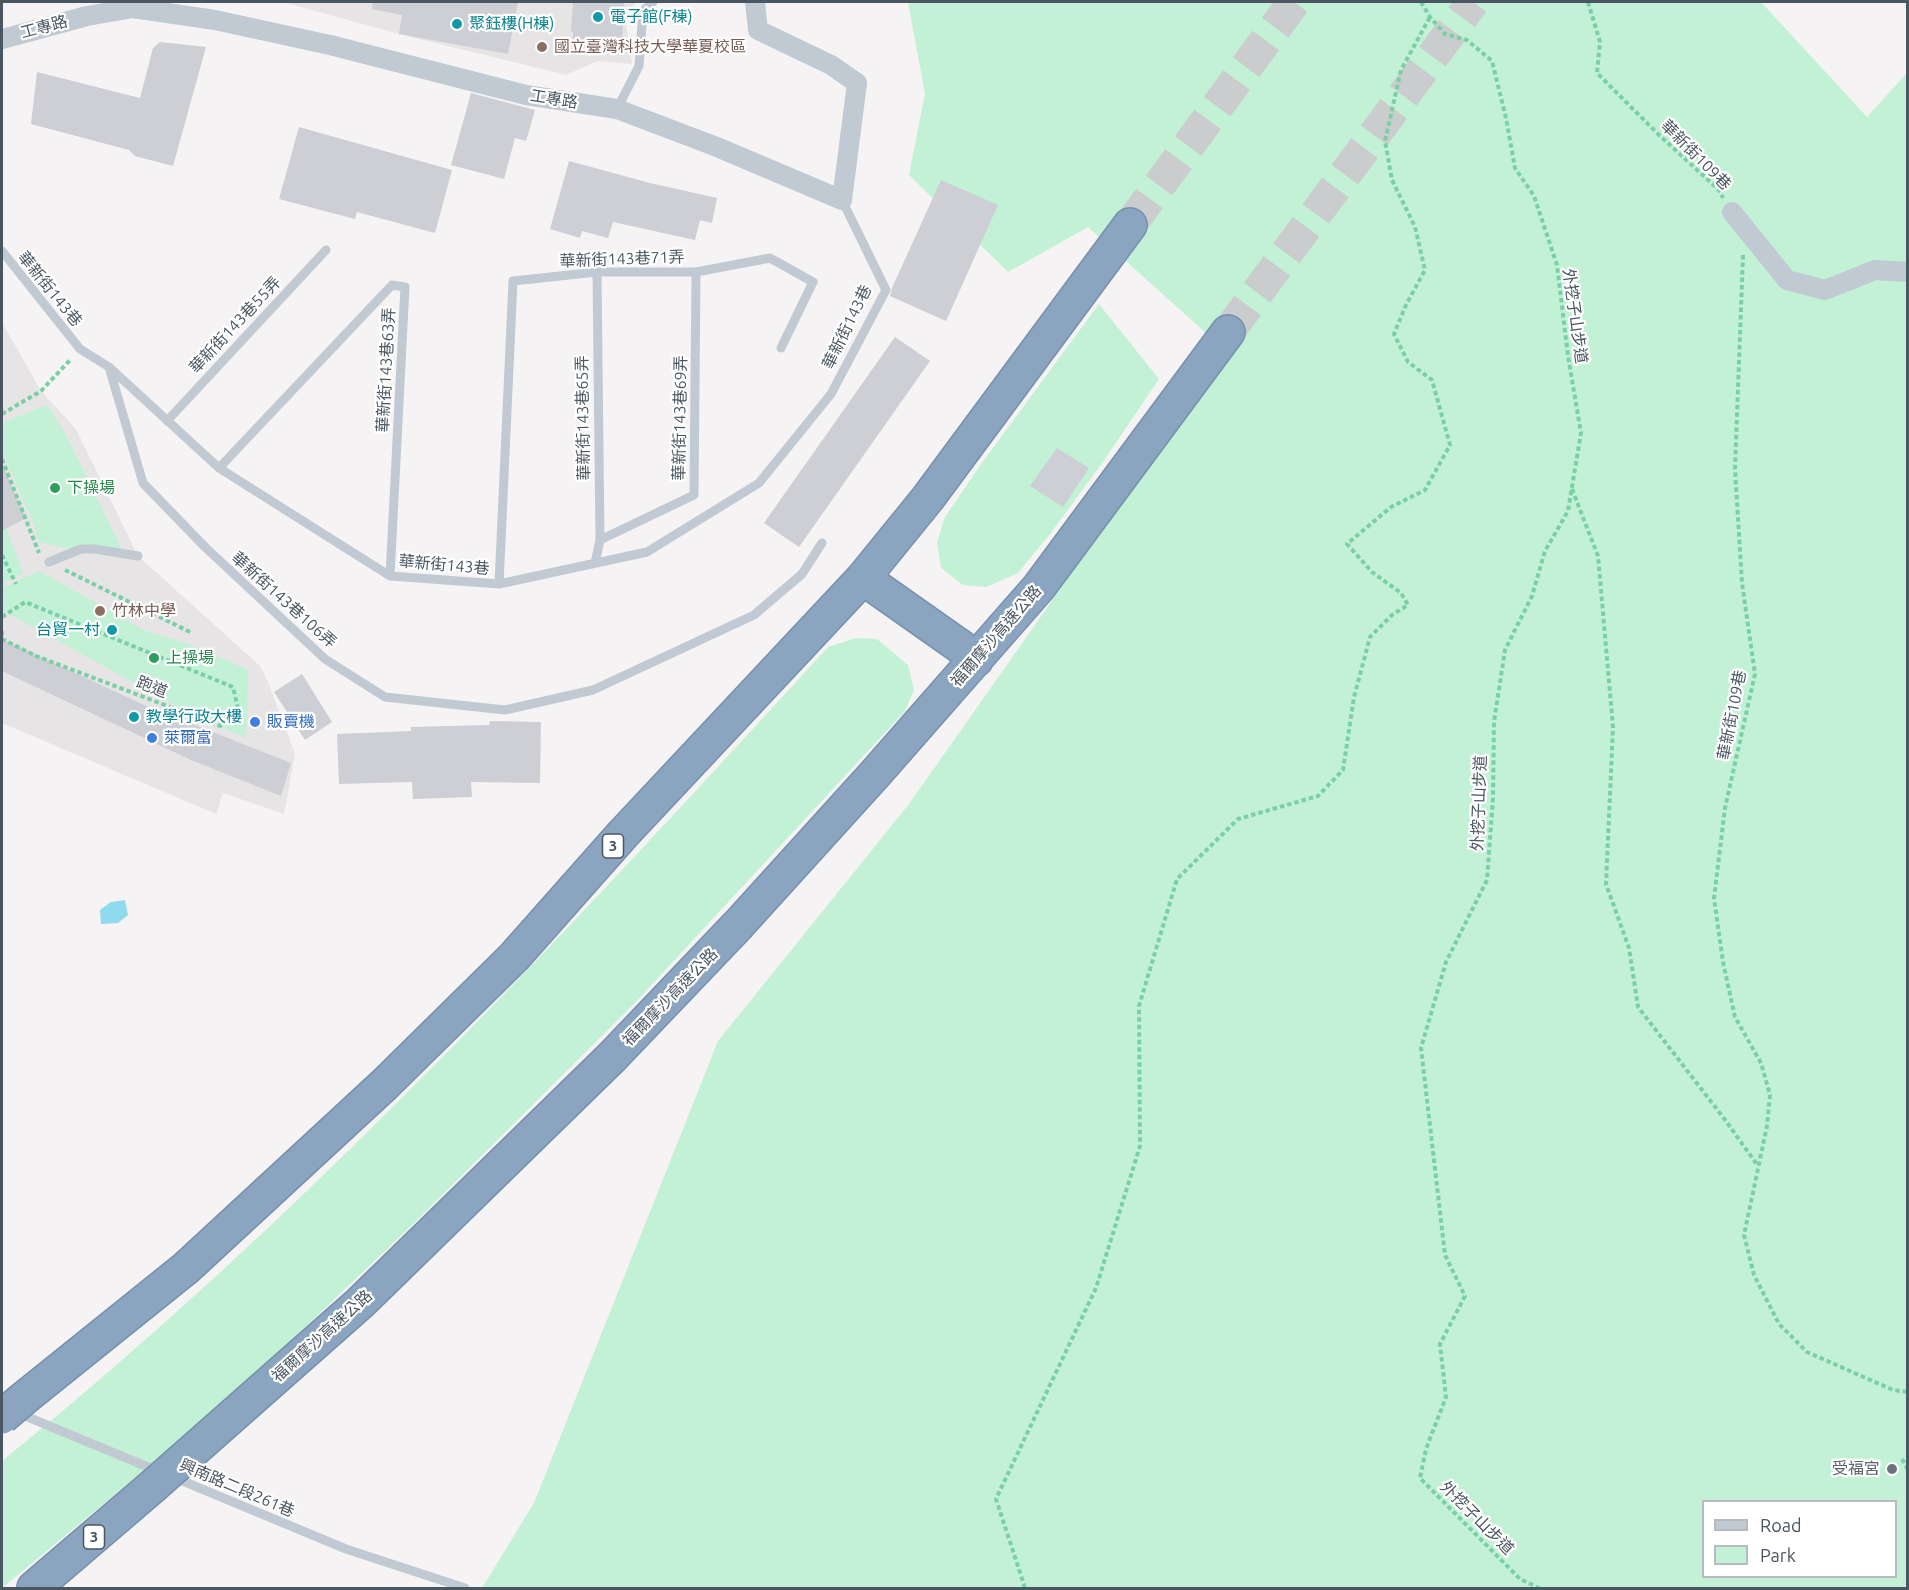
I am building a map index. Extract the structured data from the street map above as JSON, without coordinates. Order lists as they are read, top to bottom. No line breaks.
{"streets":{"highway":["福爾摩沙高速公路","3"],"street":["工專路"],"lane":["華新街143巷71弄","華新街143巷","華新街143巷55弄","華新街143巷63弄","華新街143巷65弄","華新街143巷69弄","華新街143巷106弄","興南路二段261巷"],"path":["華新街109巷","外挖子山步道","跑道"]},"crossings":[["工專路","華新街143巷"],["華新街143巷71弄","華新街143巷"],["華新街143巷71弄","華新街143巷65弄"],["華新街143巷71弄","華新街143巷69弄"],["華新街143巷","華新街143巷55弄"],["華新街143巷","華新街143巷63弄"],["華新街143巷","華新街143巷65弄"],["華新街143巷","華新街143巷106弄"],["華新街143巷65弄","華新街143巷69弄"],["3","興南路二段261巷"]],"places":["電子館(F棟)","聚鈺樓(H棟)","國立臺灣科技大學華夏校區","下操場","竹林中學","台貿一村","上操場","教學行政大樓","販賣機","萊爾富","受福宮"],"legend":["Road","Park"]}
